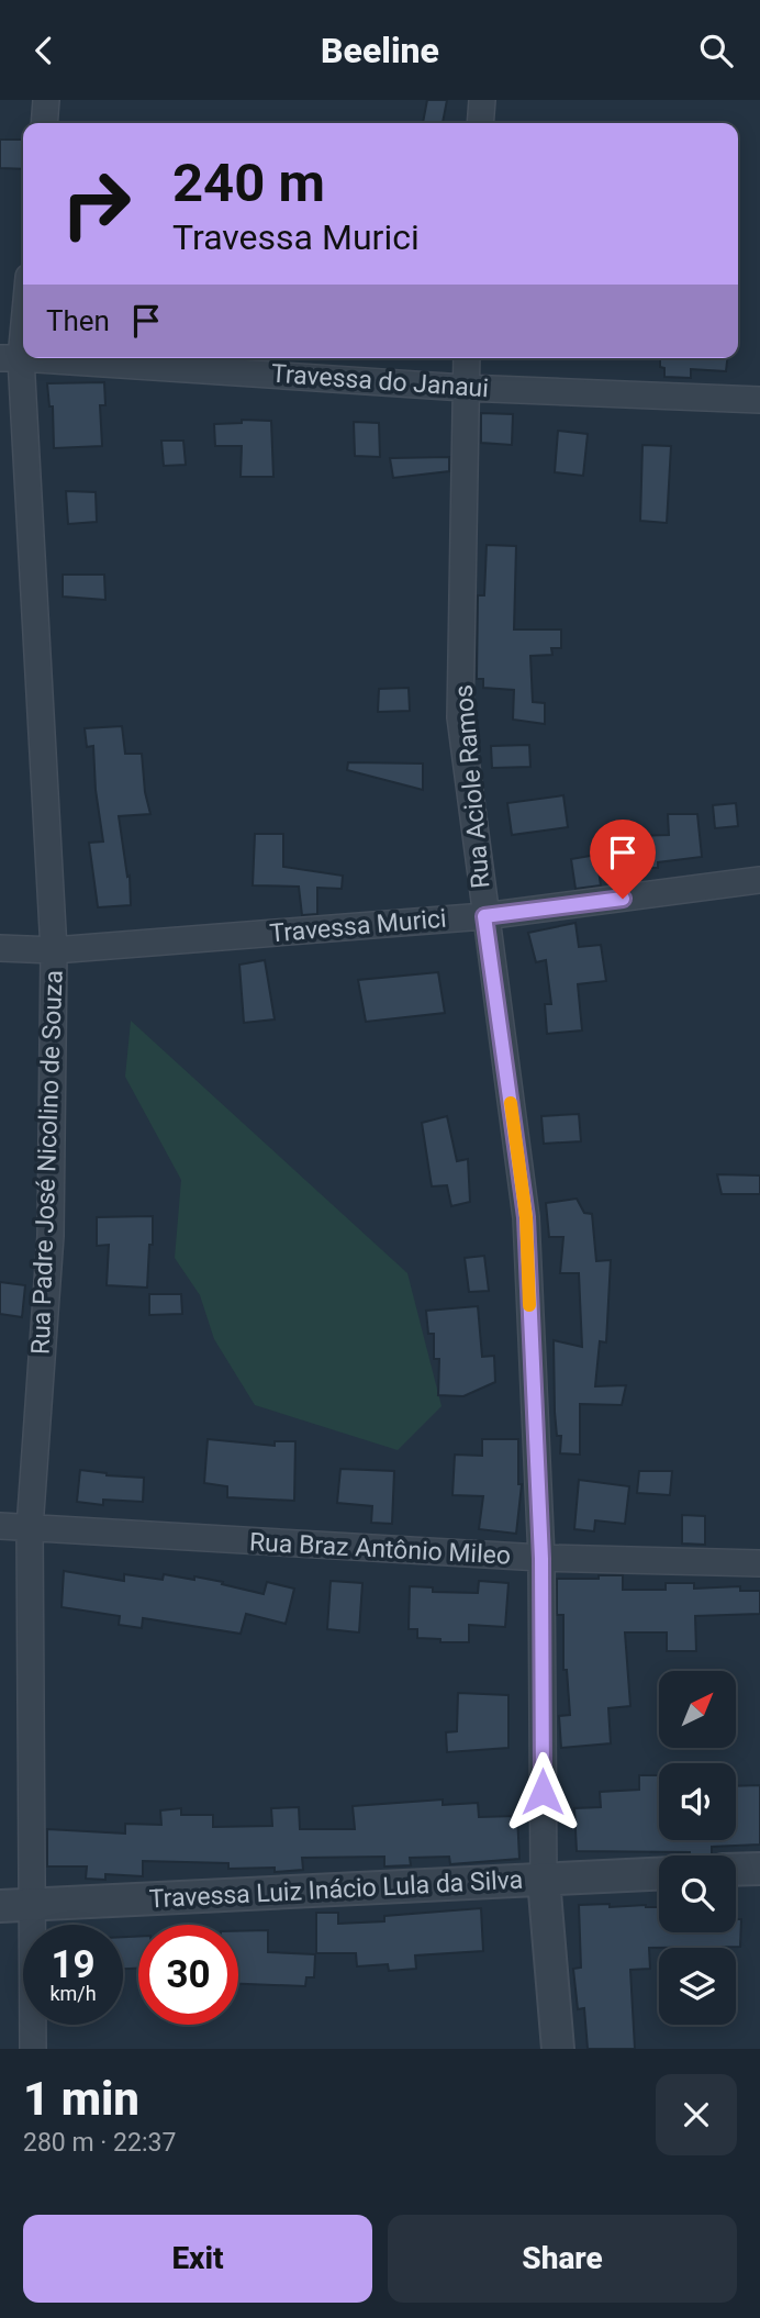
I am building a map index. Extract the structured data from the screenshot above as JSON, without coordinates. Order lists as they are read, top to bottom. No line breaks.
{"streets":{"street":["Travessa do Janaui","Rua Aciole Ramos","Travessa Murici","Rua Padre José Nicolino de Souza","Rua Braz Antônio Mileo","Travessa Luiz Inácio Lula da Silva"]},"crossings":[["Travessa do Janaui","Rua Aciole Ramos"],["Travessa do Janaui","Rua Padre José Nicolino de Souza"],["Rua Aciole Ramos","Travessa Murici"],["Rua Aciole Ramos","Rua Braz Antônio Mileo"],["Rua Aciole Ramos","Travessa Luiz Inácio Lula da Silva"],["Travessa Murici","Rua Padre José Nicolino de Souza"],["Rua Padre José Nicolino de Souza","Rua Braz Antônio Mileo"],["Rua Padre José Nicolino de Souza","Travessa Luiz Inácio Lula da Silva"]],"north":"top right","page":{"header":"Beeline","turn":["240 m","Travessa Murici"],"then":"Then","speed":"19 km/h","limit":"30","heading":["1 min","280 m · 22:37"],"buttons":["Exit","Share"]}}
